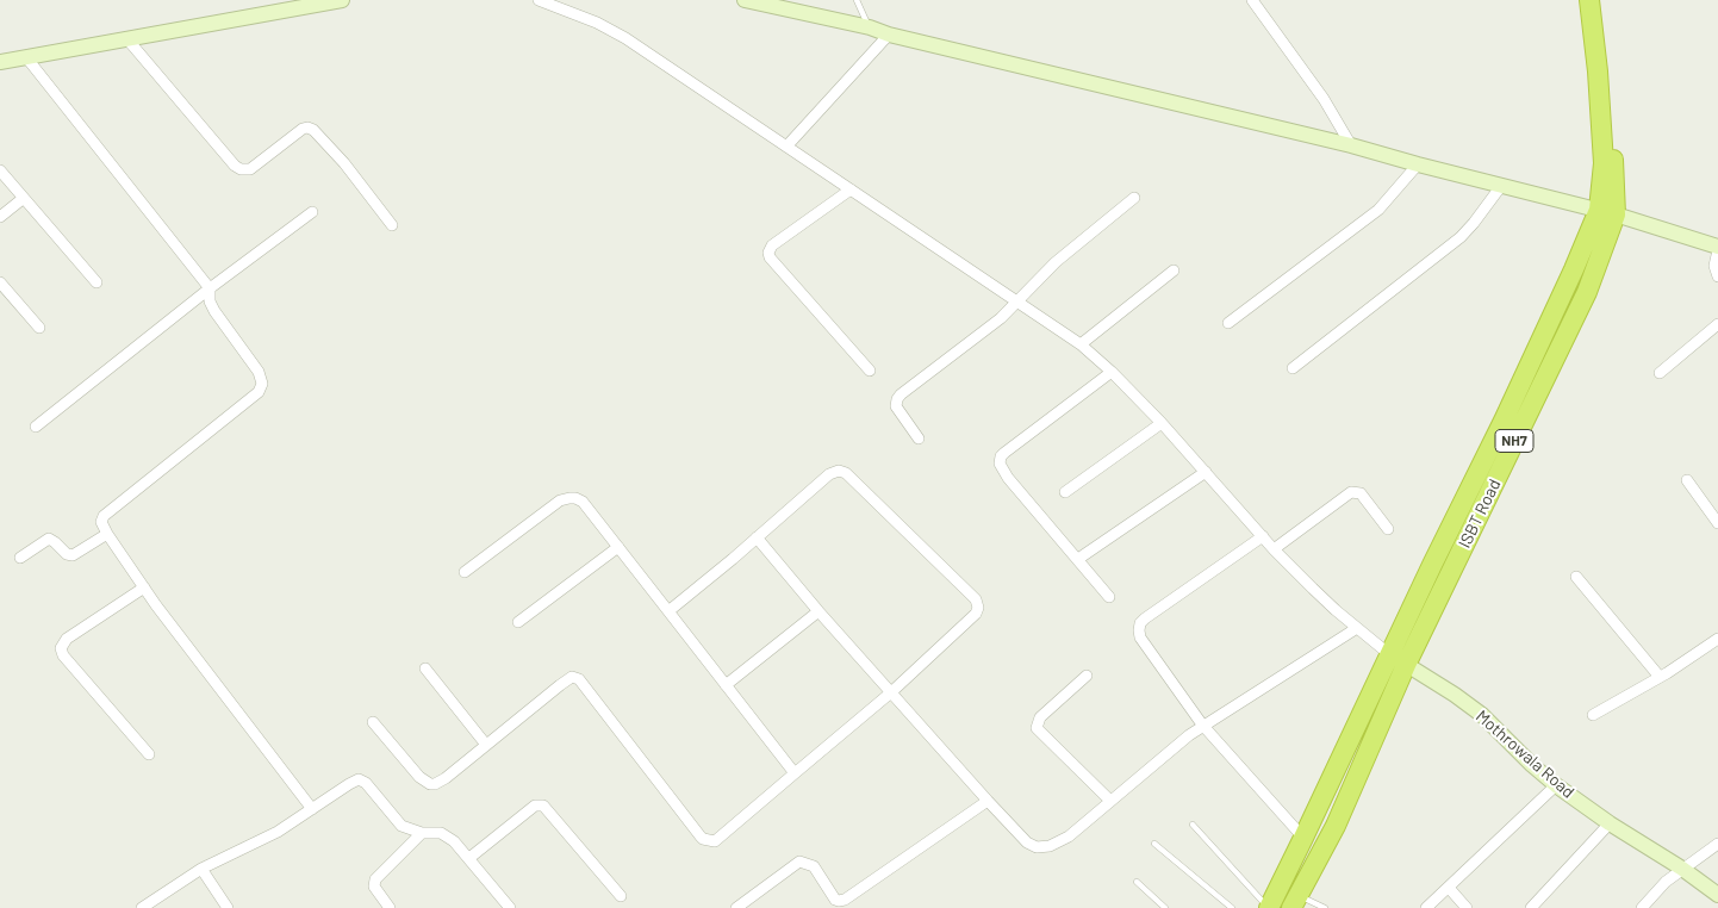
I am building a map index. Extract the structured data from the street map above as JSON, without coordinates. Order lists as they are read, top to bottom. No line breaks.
{"streets":{"highway":["NH7","ISBT Road"],"main road":["Mothrowala Road"]},"crossings":[["NH7","ISBT Road"],["ISBT Road","Mothrowala Road"]]}
